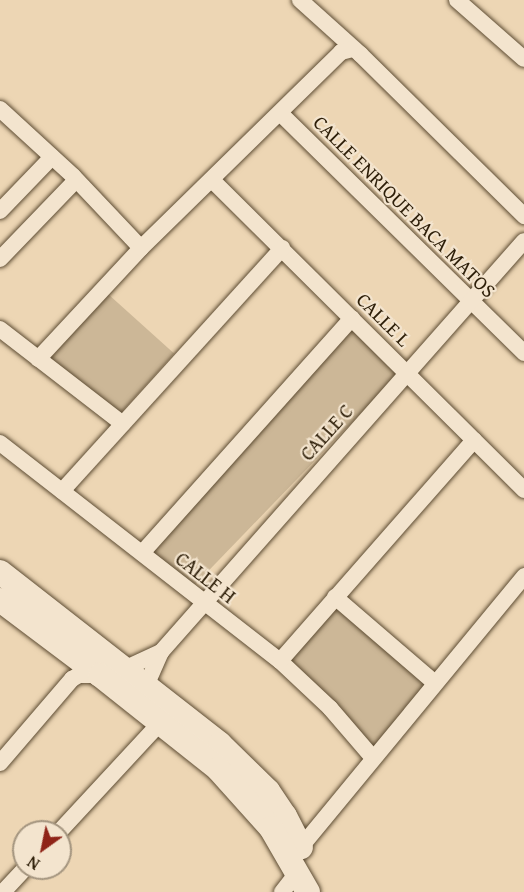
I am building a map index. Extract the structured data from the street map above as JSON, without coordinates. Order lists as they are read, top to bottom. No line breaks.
{"streets":{"street":["CALLE ENRIQUE BACA MATOS","CALLE L","CALLE C","CALLE H"]},"crossings":[["CALLE ENRIQUE BACA MATOS","CALLE C"],["CALLE L","CALLE C"],["CALLE C","CALLE H"]],"north":"bottom left"}
